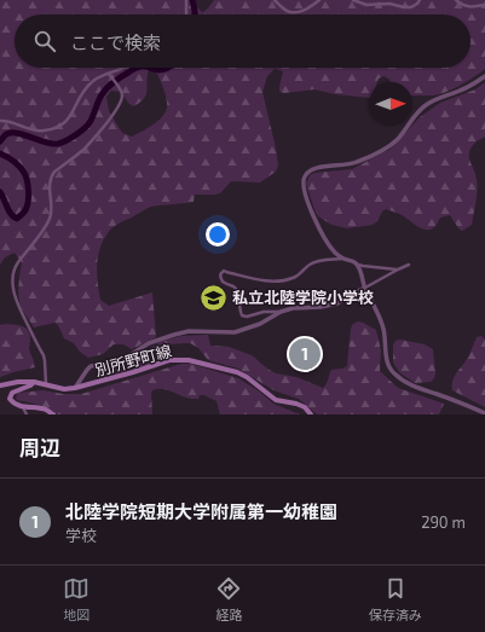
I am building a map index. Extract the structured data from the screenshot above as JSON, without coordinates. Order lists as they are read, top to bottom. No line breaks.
{"streets":{"main road":["別所野町線"]},"places":{"school or university":["私立北陸学院小学校"]},"north":"right","page":{"search":"ここで検索","pins":"1","heading":"周辺","list":[{"mark":"1","name":"北陸学院短期大学附属第一幼稚園","note":"学校","value":"290 m"}],"nav":["地図","経路","保存済み"]}}
